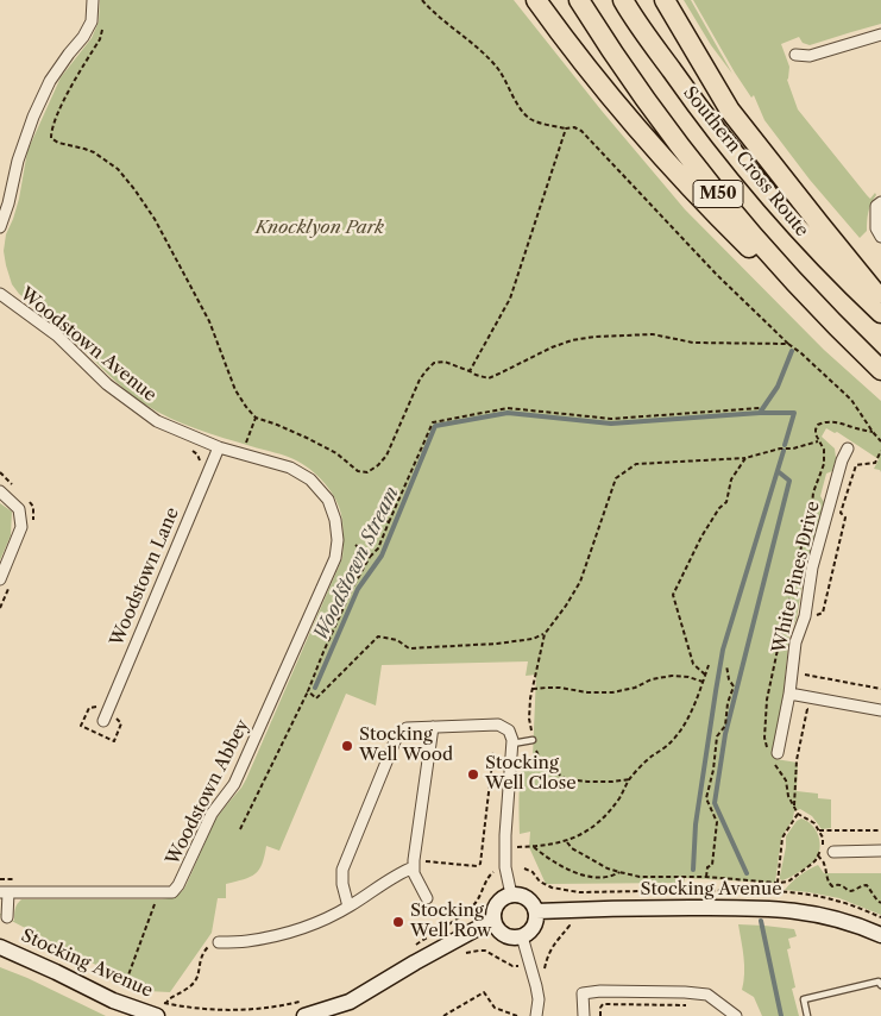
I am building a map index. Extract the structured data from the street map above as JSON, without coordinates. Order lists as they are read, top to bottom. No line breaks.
{"streets":{"highway":["Southern Cross Route","M50"],"street":["Woodstown Avenue","Woodstown Lane","White Pines Drive","Woodstown Abbey","Stocking Avenue"]},"crossings":[["Woodstown Avenue","Woodstown Lane"],["Woodstown Avenue","Woodstown Abbey"]],"water":["Woodstown Stream"],"parks":["Knocklyon Park"],"places":["Stocking Well Wood","Stocking Well Close","Stocking Well Row"]}
